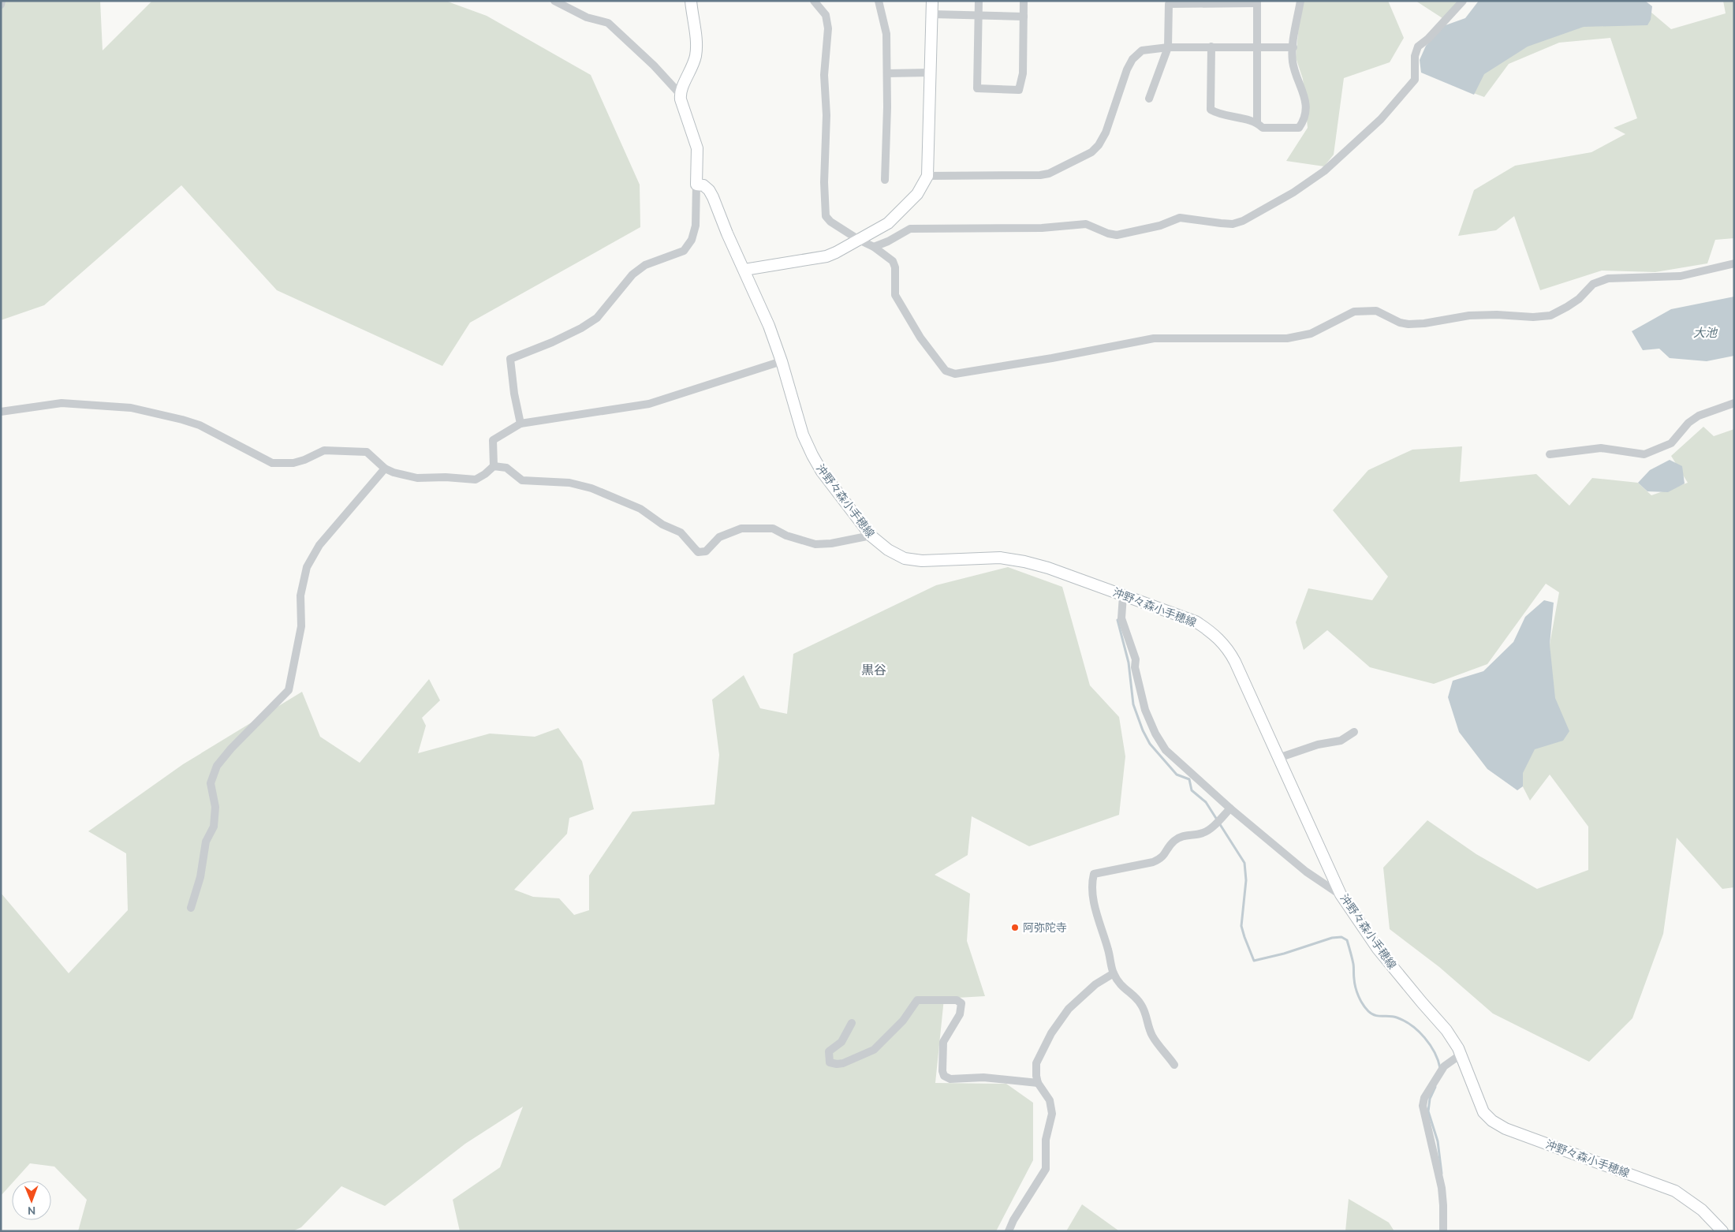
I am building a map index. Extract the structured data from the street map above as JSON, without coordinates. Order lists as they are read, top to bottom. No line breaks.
{"streets":{"main road":["沖野々森小手穂線"]},"districts":["黒谷"],"water":["大池"],"places":["阿弥陀寺"],"north":"bottom"}
